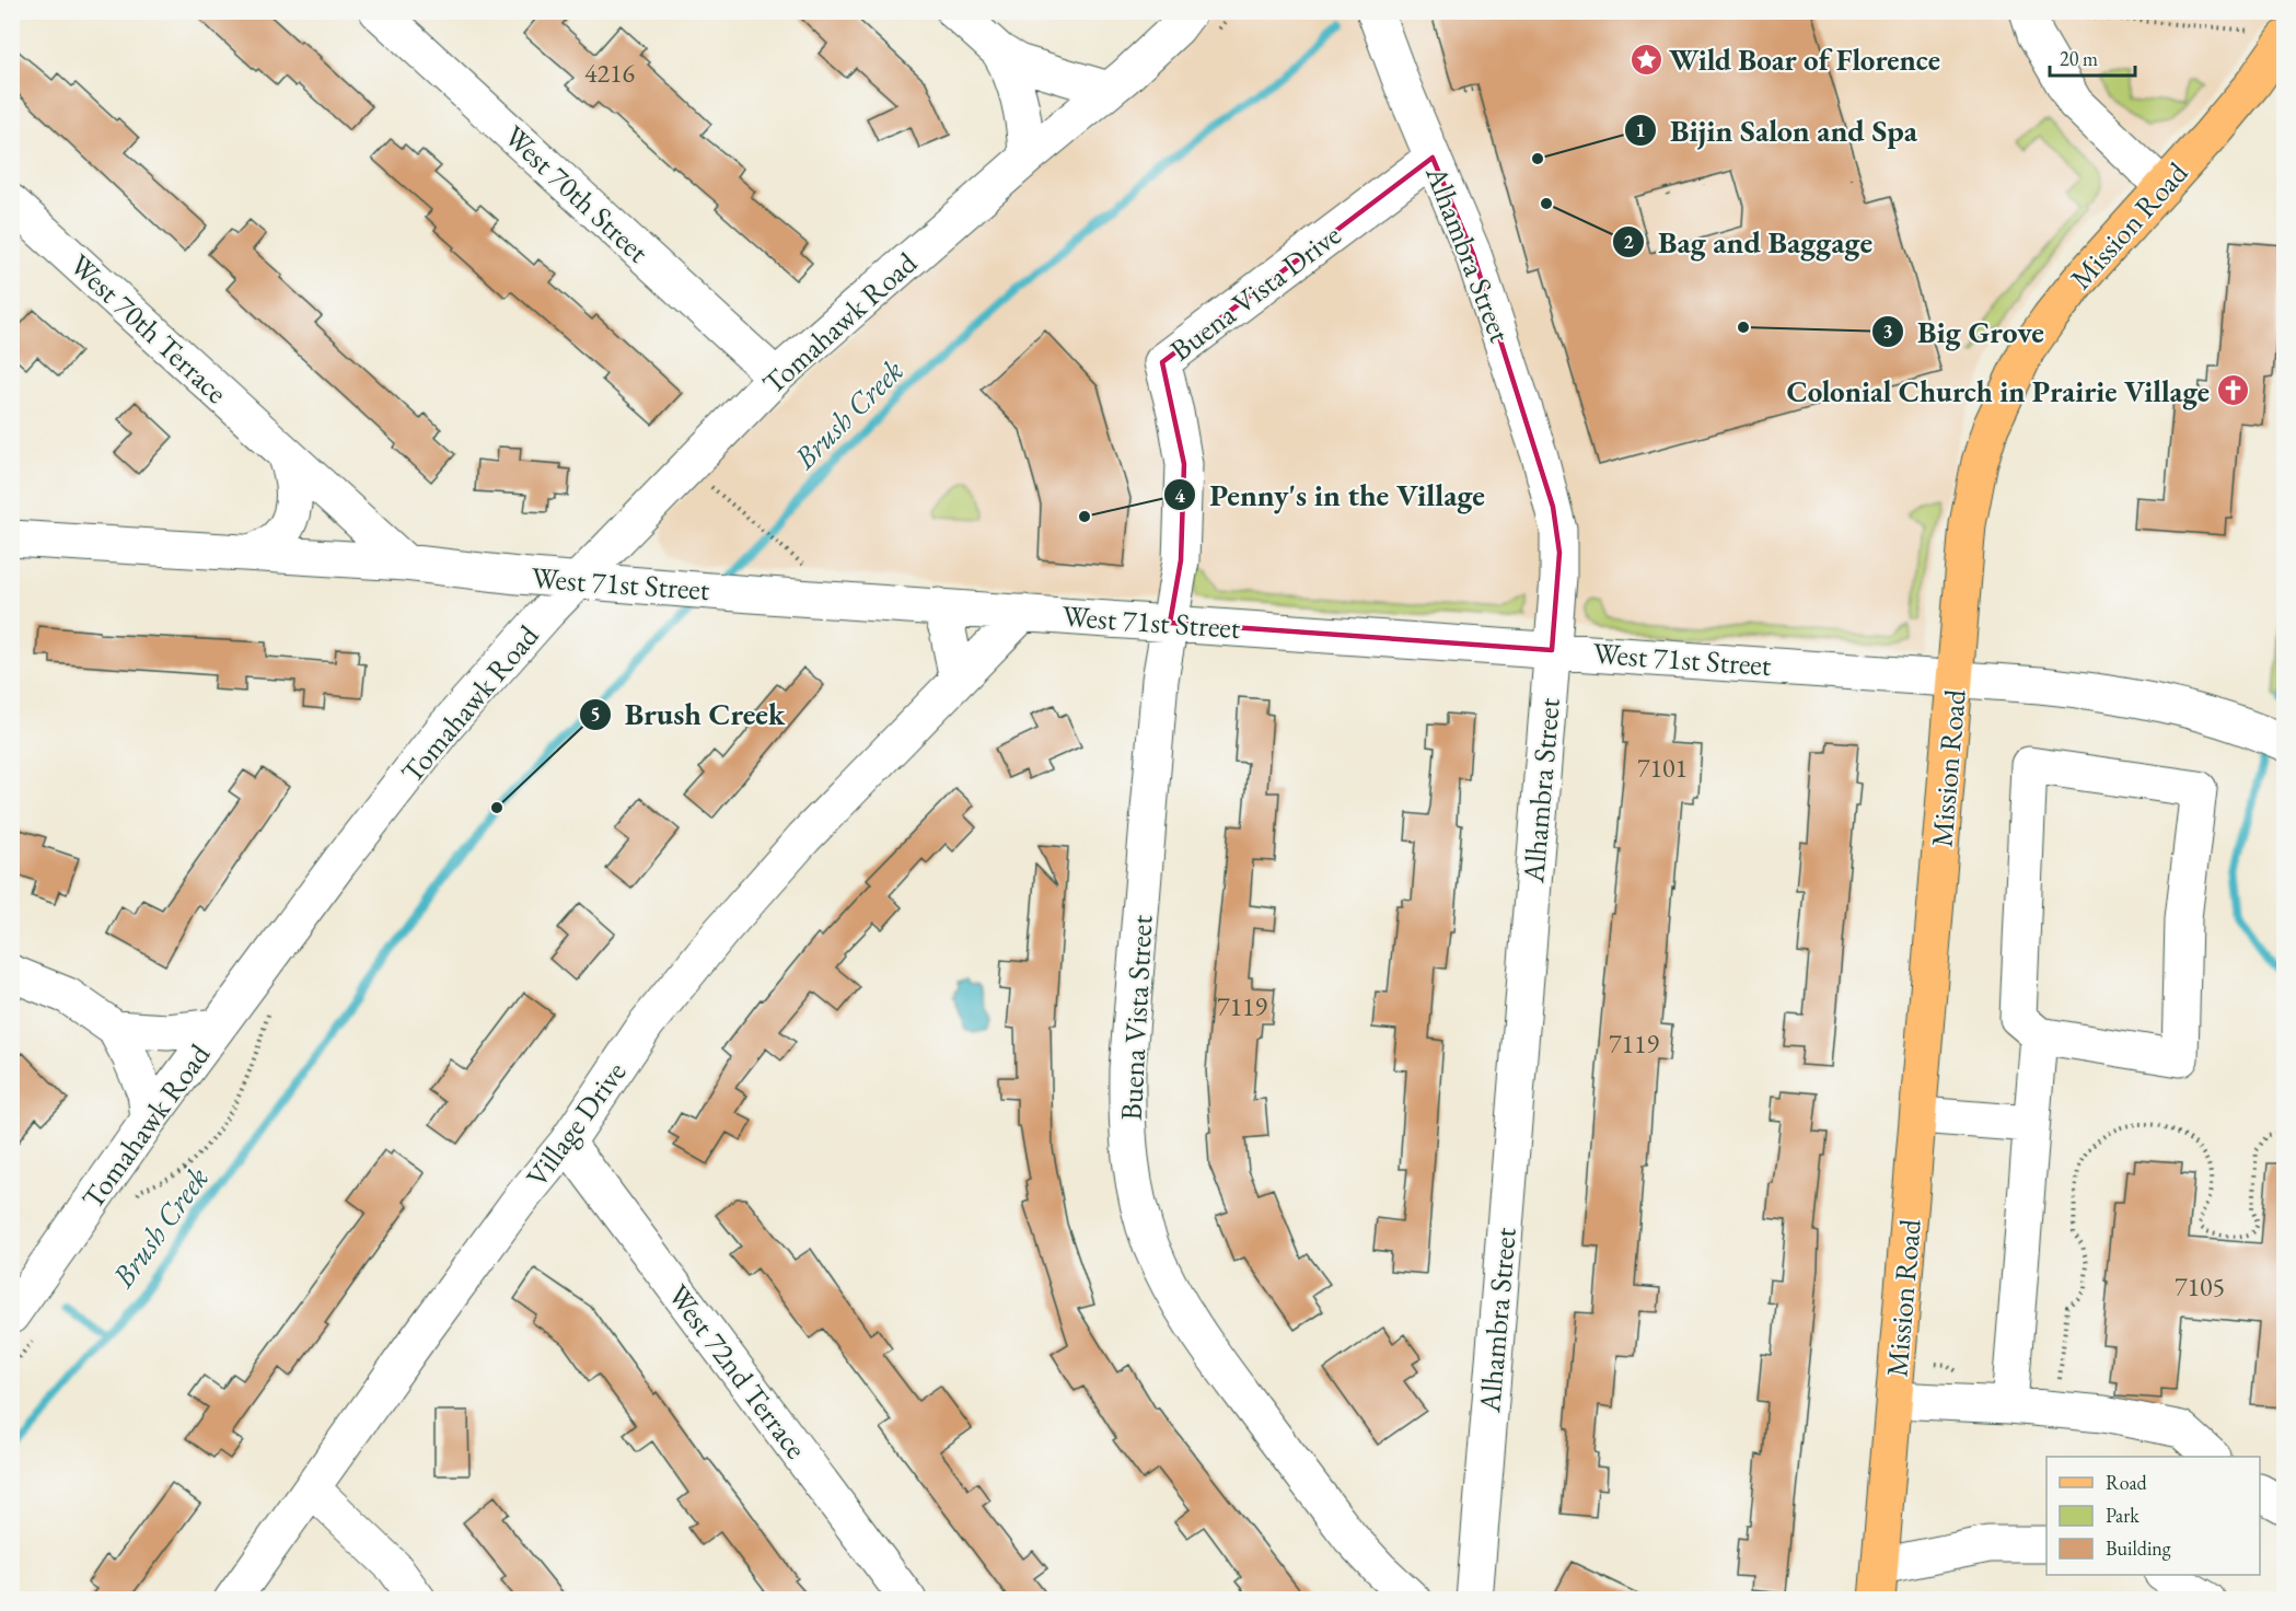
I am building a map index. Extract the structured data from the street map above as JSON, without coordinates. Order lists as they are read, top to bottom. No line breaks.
{"streets":{"main road":["Mission Road"],"street":["West 70th Street","Alhambra Street","Buena Vista Drive","Tomahawk Road","West 70th Terrace","West 71st Street","Buena Vista Street","Village Drive","West 72nd Terrace"]},"crossings":[["West 70th Street","Tomahawk Road"],["Mission Road","West 71st Street"],["Alhambra Street","Buena Vista Drive"],["Alhambra Street","West 71st Street"],["Buena Vista Drive","West 71st Street"],["Buena Vista Drive","Buena Vista Street"],["Tomahawk Road","West 71st Street"],["West 70th Terrace","West 71st Street"],["West 71st Street","Buena Vista Street"],["West 71st Street","Village Drive"],["Village Drive","West 72nd Terrace"]],"water":["Brush Creek"],"places":{"place":["Wild Boar of Florence"],"other":["Bijin Salon and Spa","Bag and Baggage","Big Grove","Penny's in the Village","Brush Creek"],"church":["Colonial Church in Prairie Village"]},"house_numbers":["4216","7101","7119","7119","7105"],"legend":["Road","Park","Building"],"scale_bar":"20 m"}
